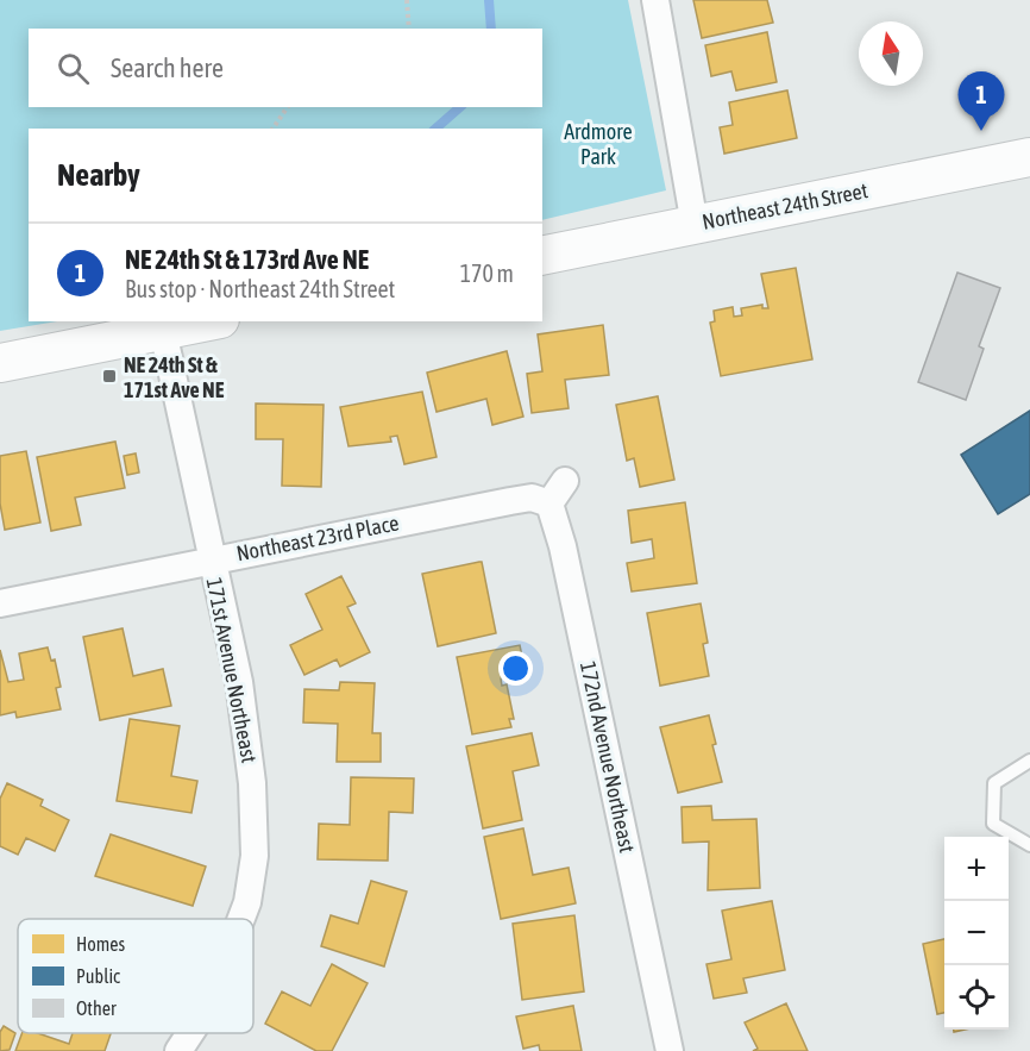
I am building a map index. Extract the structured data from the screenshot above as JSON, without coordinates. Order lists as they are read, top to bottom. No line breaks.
{"streets":{"main road":["Northeast 24th Street"],"street":["Northeast 23rd Place","171st Avenue Northeast","172nd Avenue Northeast"]},"crossings":[["Northeast 23rd Place","171st Avenue Northeast"],["Northeast 23rd Place","172nd Avenue Northeast"]],"parks":["Ardmore Park"],"places":{"transit":["NE 24th St & 171st Ave NE"]},"legend":["Homes","Public","Other"],"north":"top","page":{"search":"Search here","pins":"1","heading":"Nearby","list":[{"mark":"1","name":"NE 24th St & 173rd Ave NE","note":"Bus stop · Northeast 24th Street","value":"170 m"}],"map_buttons":["+","−"]}}
